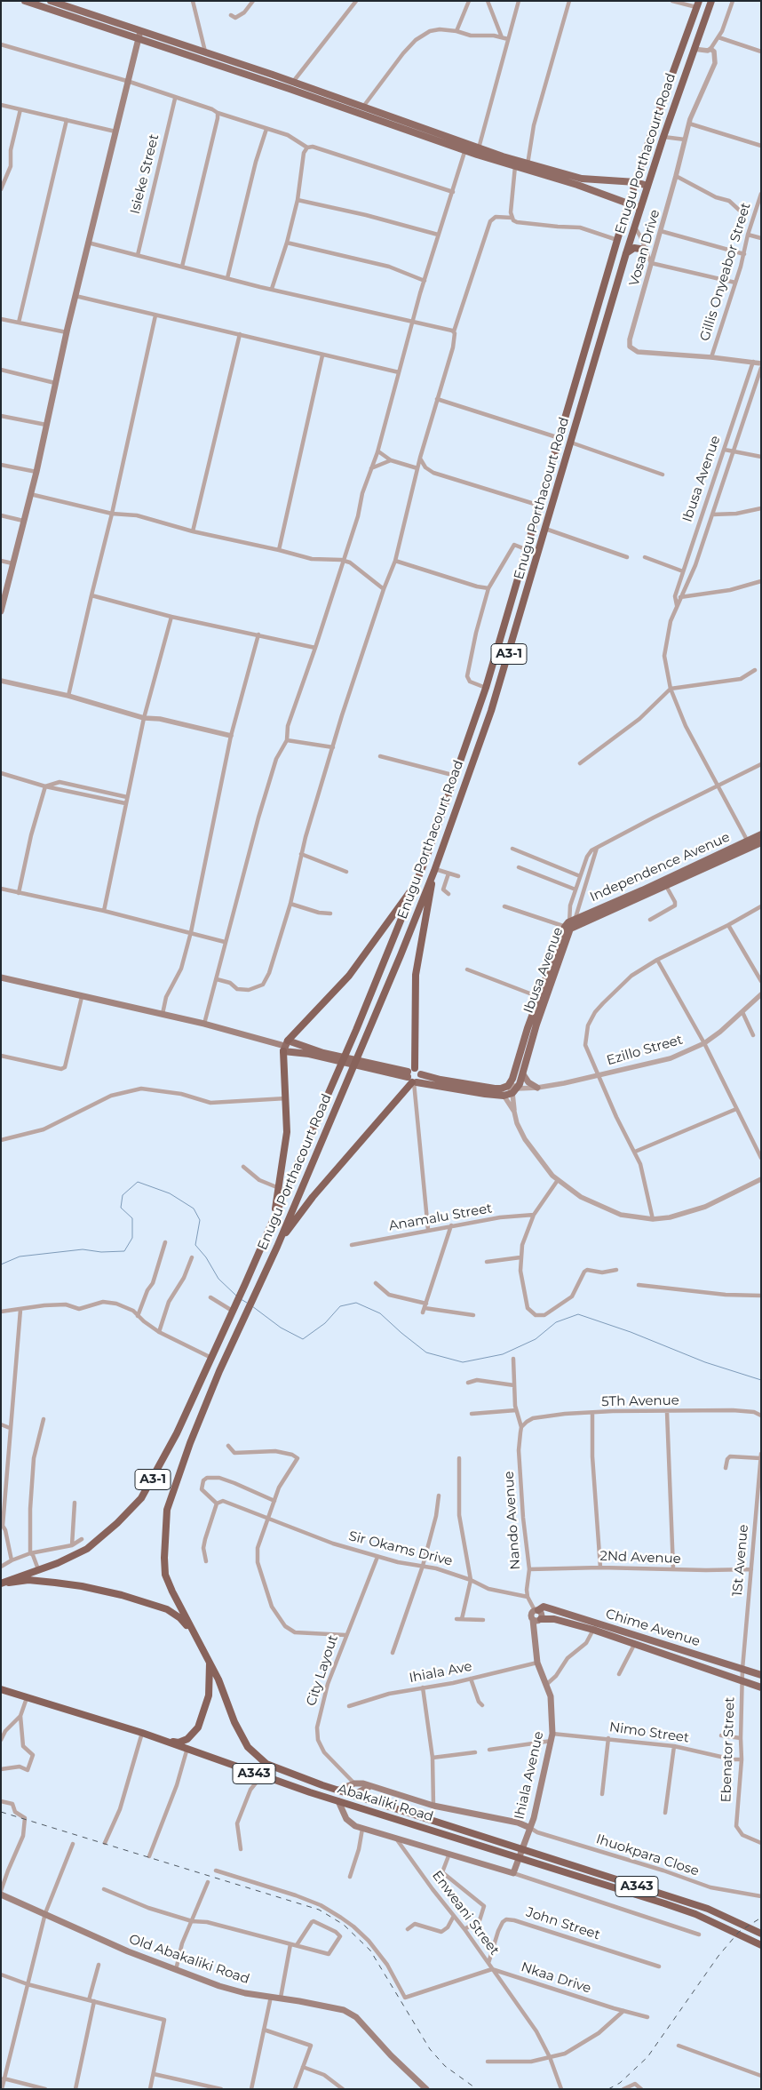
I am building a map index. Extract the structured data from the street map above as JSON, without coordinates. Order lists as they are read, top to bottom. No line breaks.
{"streets":{"highway":["Enugu Porthacourt Road","A3-1","A343","Abakaliki Road"],"main road":["Ibusa Avenue","Independence Avenue","Chime Avenue","Ihiala Avenue","Old Abakaliki Road"],"street":["Isieke Street","Vosan Drive","Gillis Onyeabor Street","Ezillo Street","Anamalu Street","5Th Avenue","Nando Avenue","Sir Okams Drive","2Nd Avenue","1St Avenue","City Layout","Ihiala Ave","Nimo Street","Ebenator Street","Ihuokpara Close","Enweani Street","John Street","Nkaa Drive"]},"crossings":[["Enugu Porthacourt Road","A343"],["Enugu Porthacourt Road","Abakaliki Road"],["Vosan Drive","Gillis Onyeabor Street"],["Vosan Drive","Ibusa Avenue"],["Ibusa Avenue","Independence Avenue"],["Ibusa Avenue","Ezillo Street"],["A3-1","A343"],["5Th Avenue","Nando Avenue"],["Nando Avenue","Sir Okams Drive"],["Nando Avenue","2Nd Avenue"],["Sir Okams Drive","City Layout"],["2Nd Avenue","1St Avenue"],["1St Avenue","Chime Avenue"],["1St Avenue","Ebenator Street"],["Chime Avenue","Ebenator Street"],["Chime Avenue","Ihiala Avenue"],["City Layout","Ihiala Avenue"],["Ihiala Ave","Ihiala Avenue"],["Nimo Street","Ebenator Street"],["Nimo Street","Ihiala Avenue"],["A343","Abakaliki Road"],["Ihiala Avenue","Abakaliki Road"],["Ihiala Avenue","Ihuokpara Close"],["Enweani Street","John Street"],["Enweani Street","Nkaa Drive"]]}
